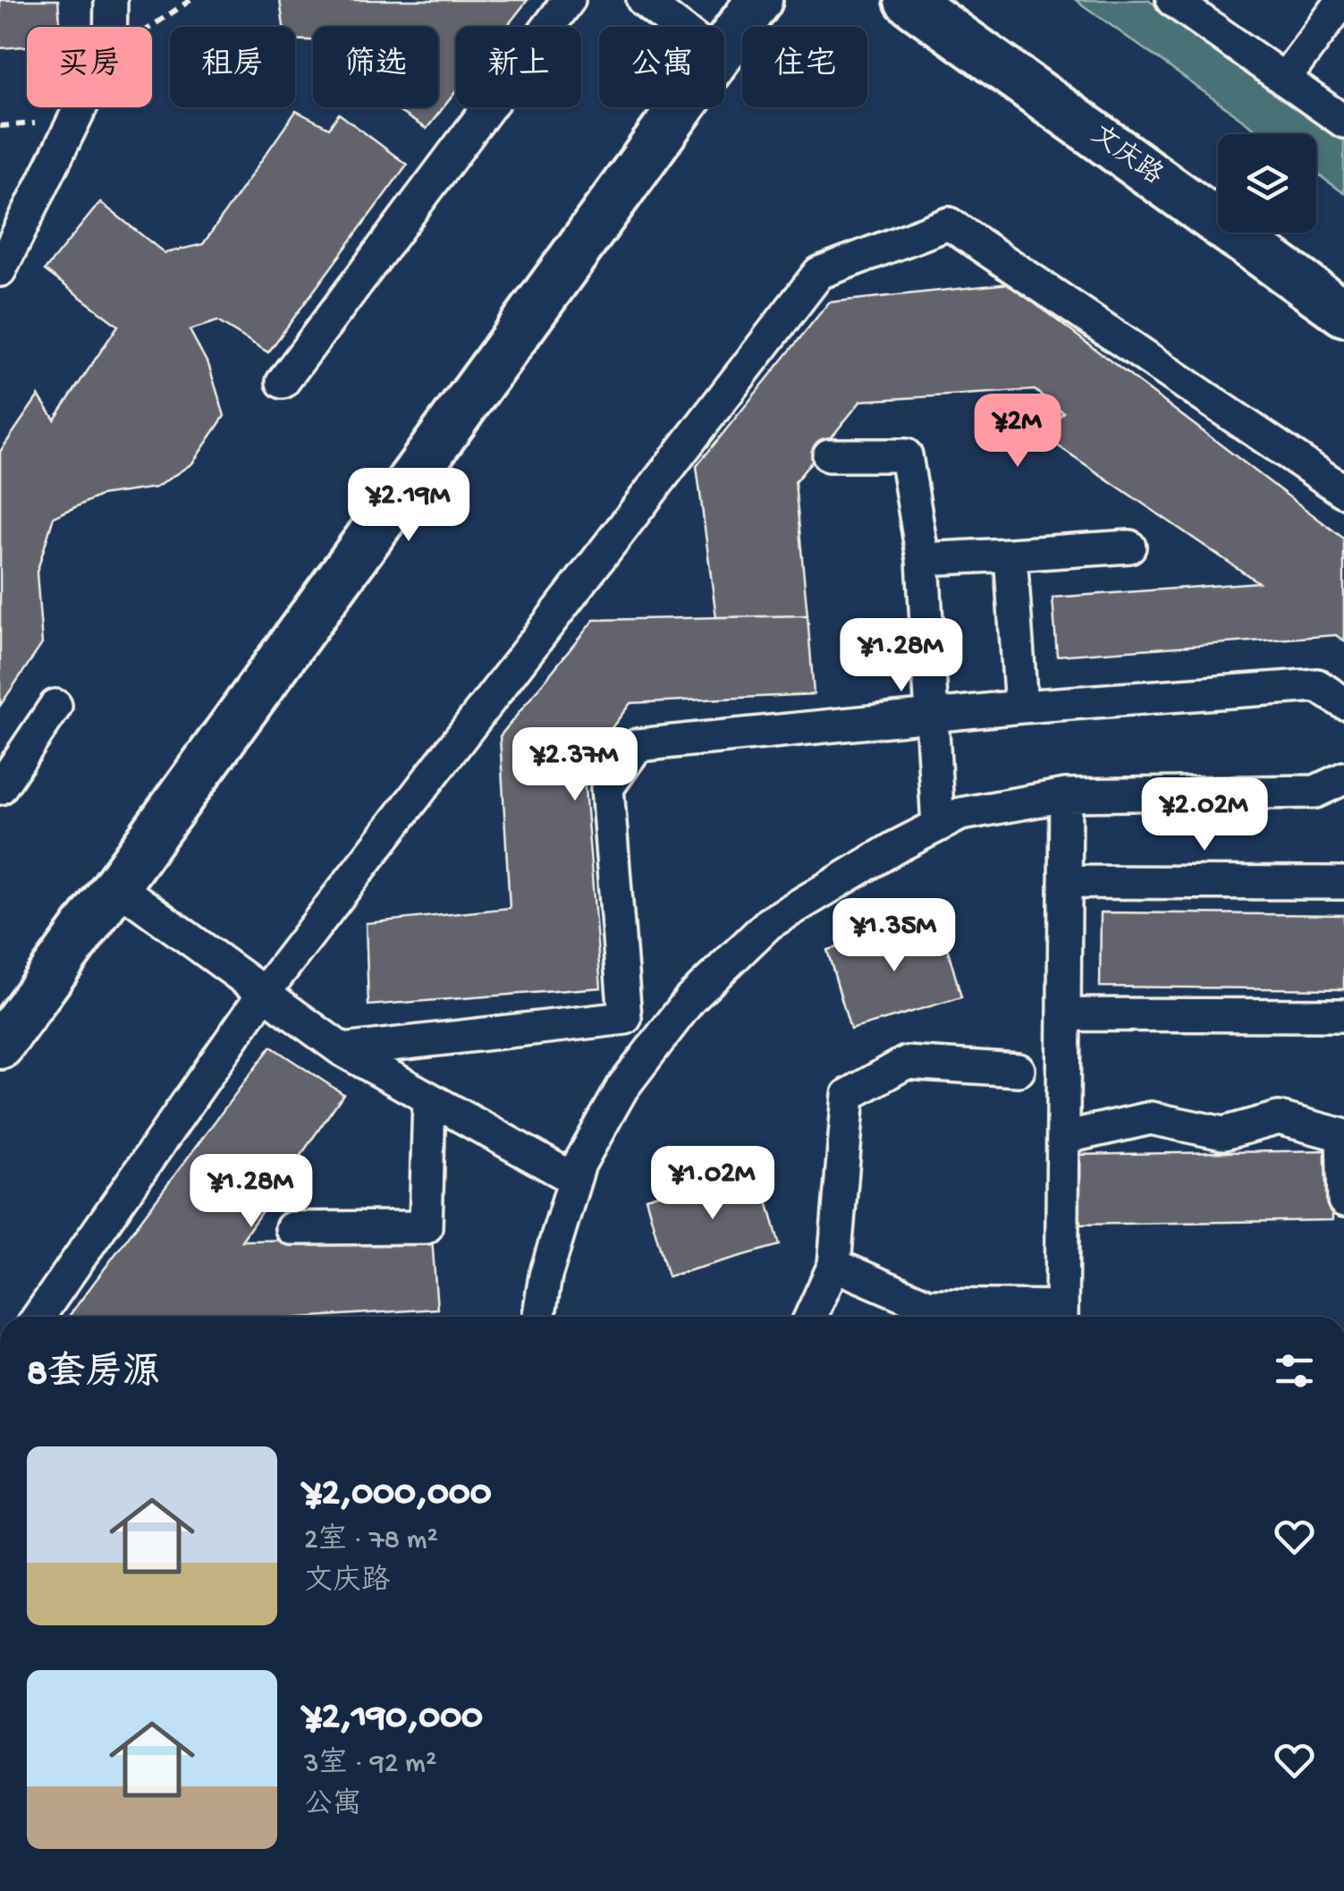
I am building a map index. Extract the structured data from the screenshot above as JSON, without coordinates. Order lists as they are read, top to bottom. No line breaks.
{"streets":{"street":["文庆路"]},"page":{"chip":["买房","租房","筛选","新上","公寓","住宅"],"price":["¥2M","¥2.19M","¥1.28M","¥2.37M","¥2.02M","¥1.35M","¥1.02M","¥1.28M"],"heading":"8套房源","list":[{"name":"¥2,000,000","note":"2室 · 78 m² · 文庆路"},{"name":"¥2,190,000","note":"3室 · 92 m² · 公寓"}]}}
